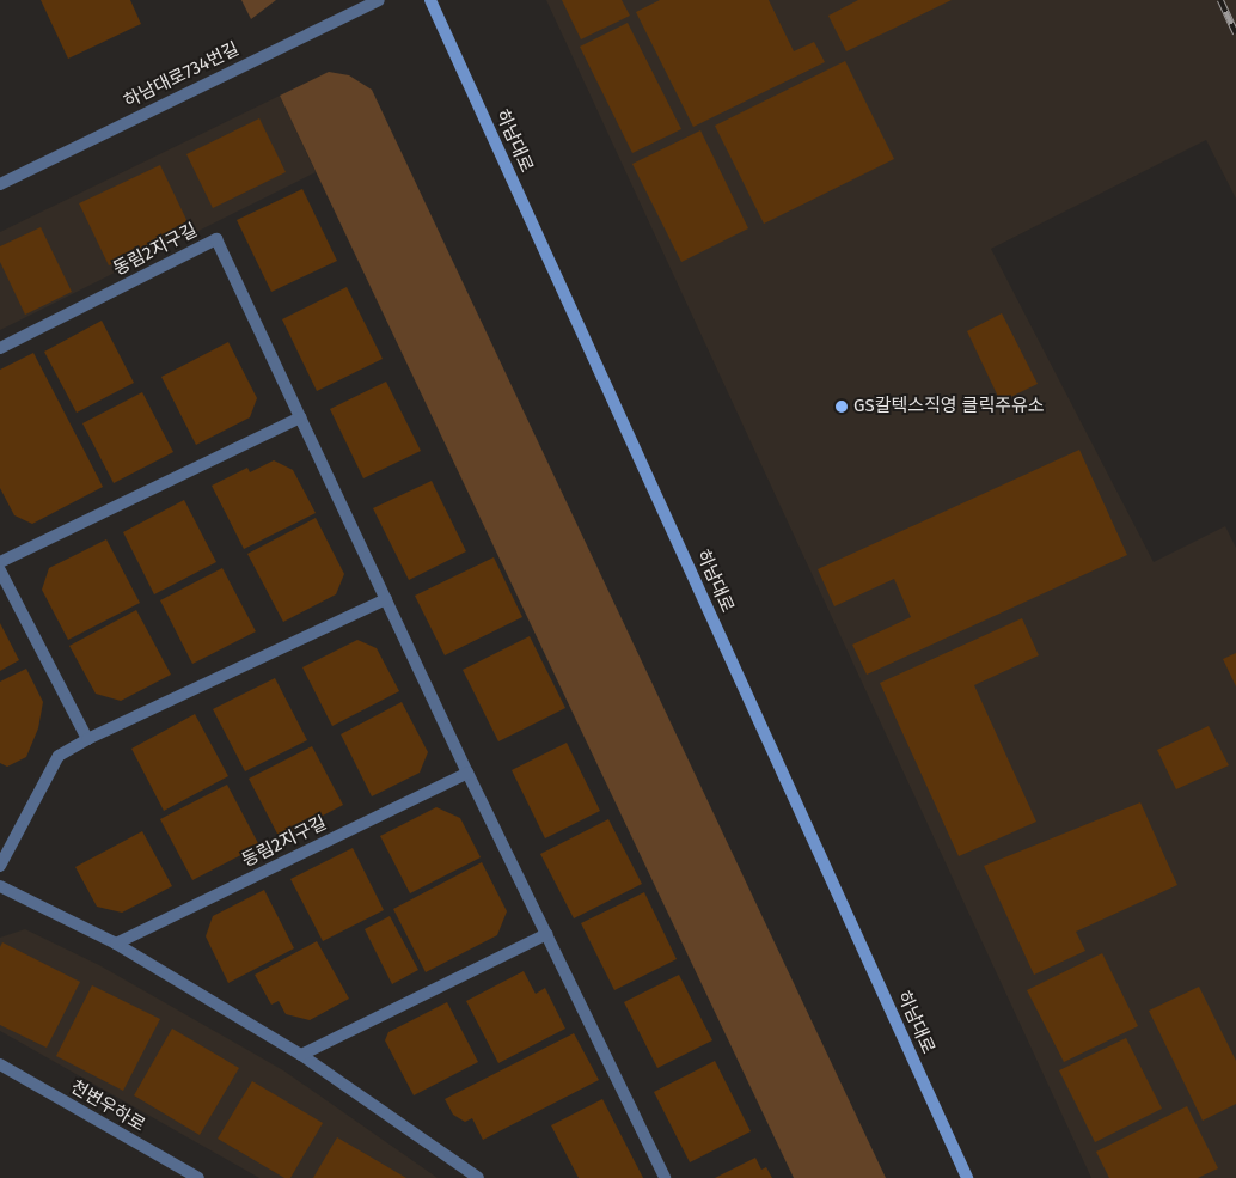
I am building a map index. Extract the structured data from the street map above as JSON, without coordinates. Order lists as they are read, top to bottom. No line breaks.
{"streets":{"street":["하남대로734번길","하남대로","동림2지구길","천변우하로"]},"places":["GS칼텍스직영 클릭주유소"]}
